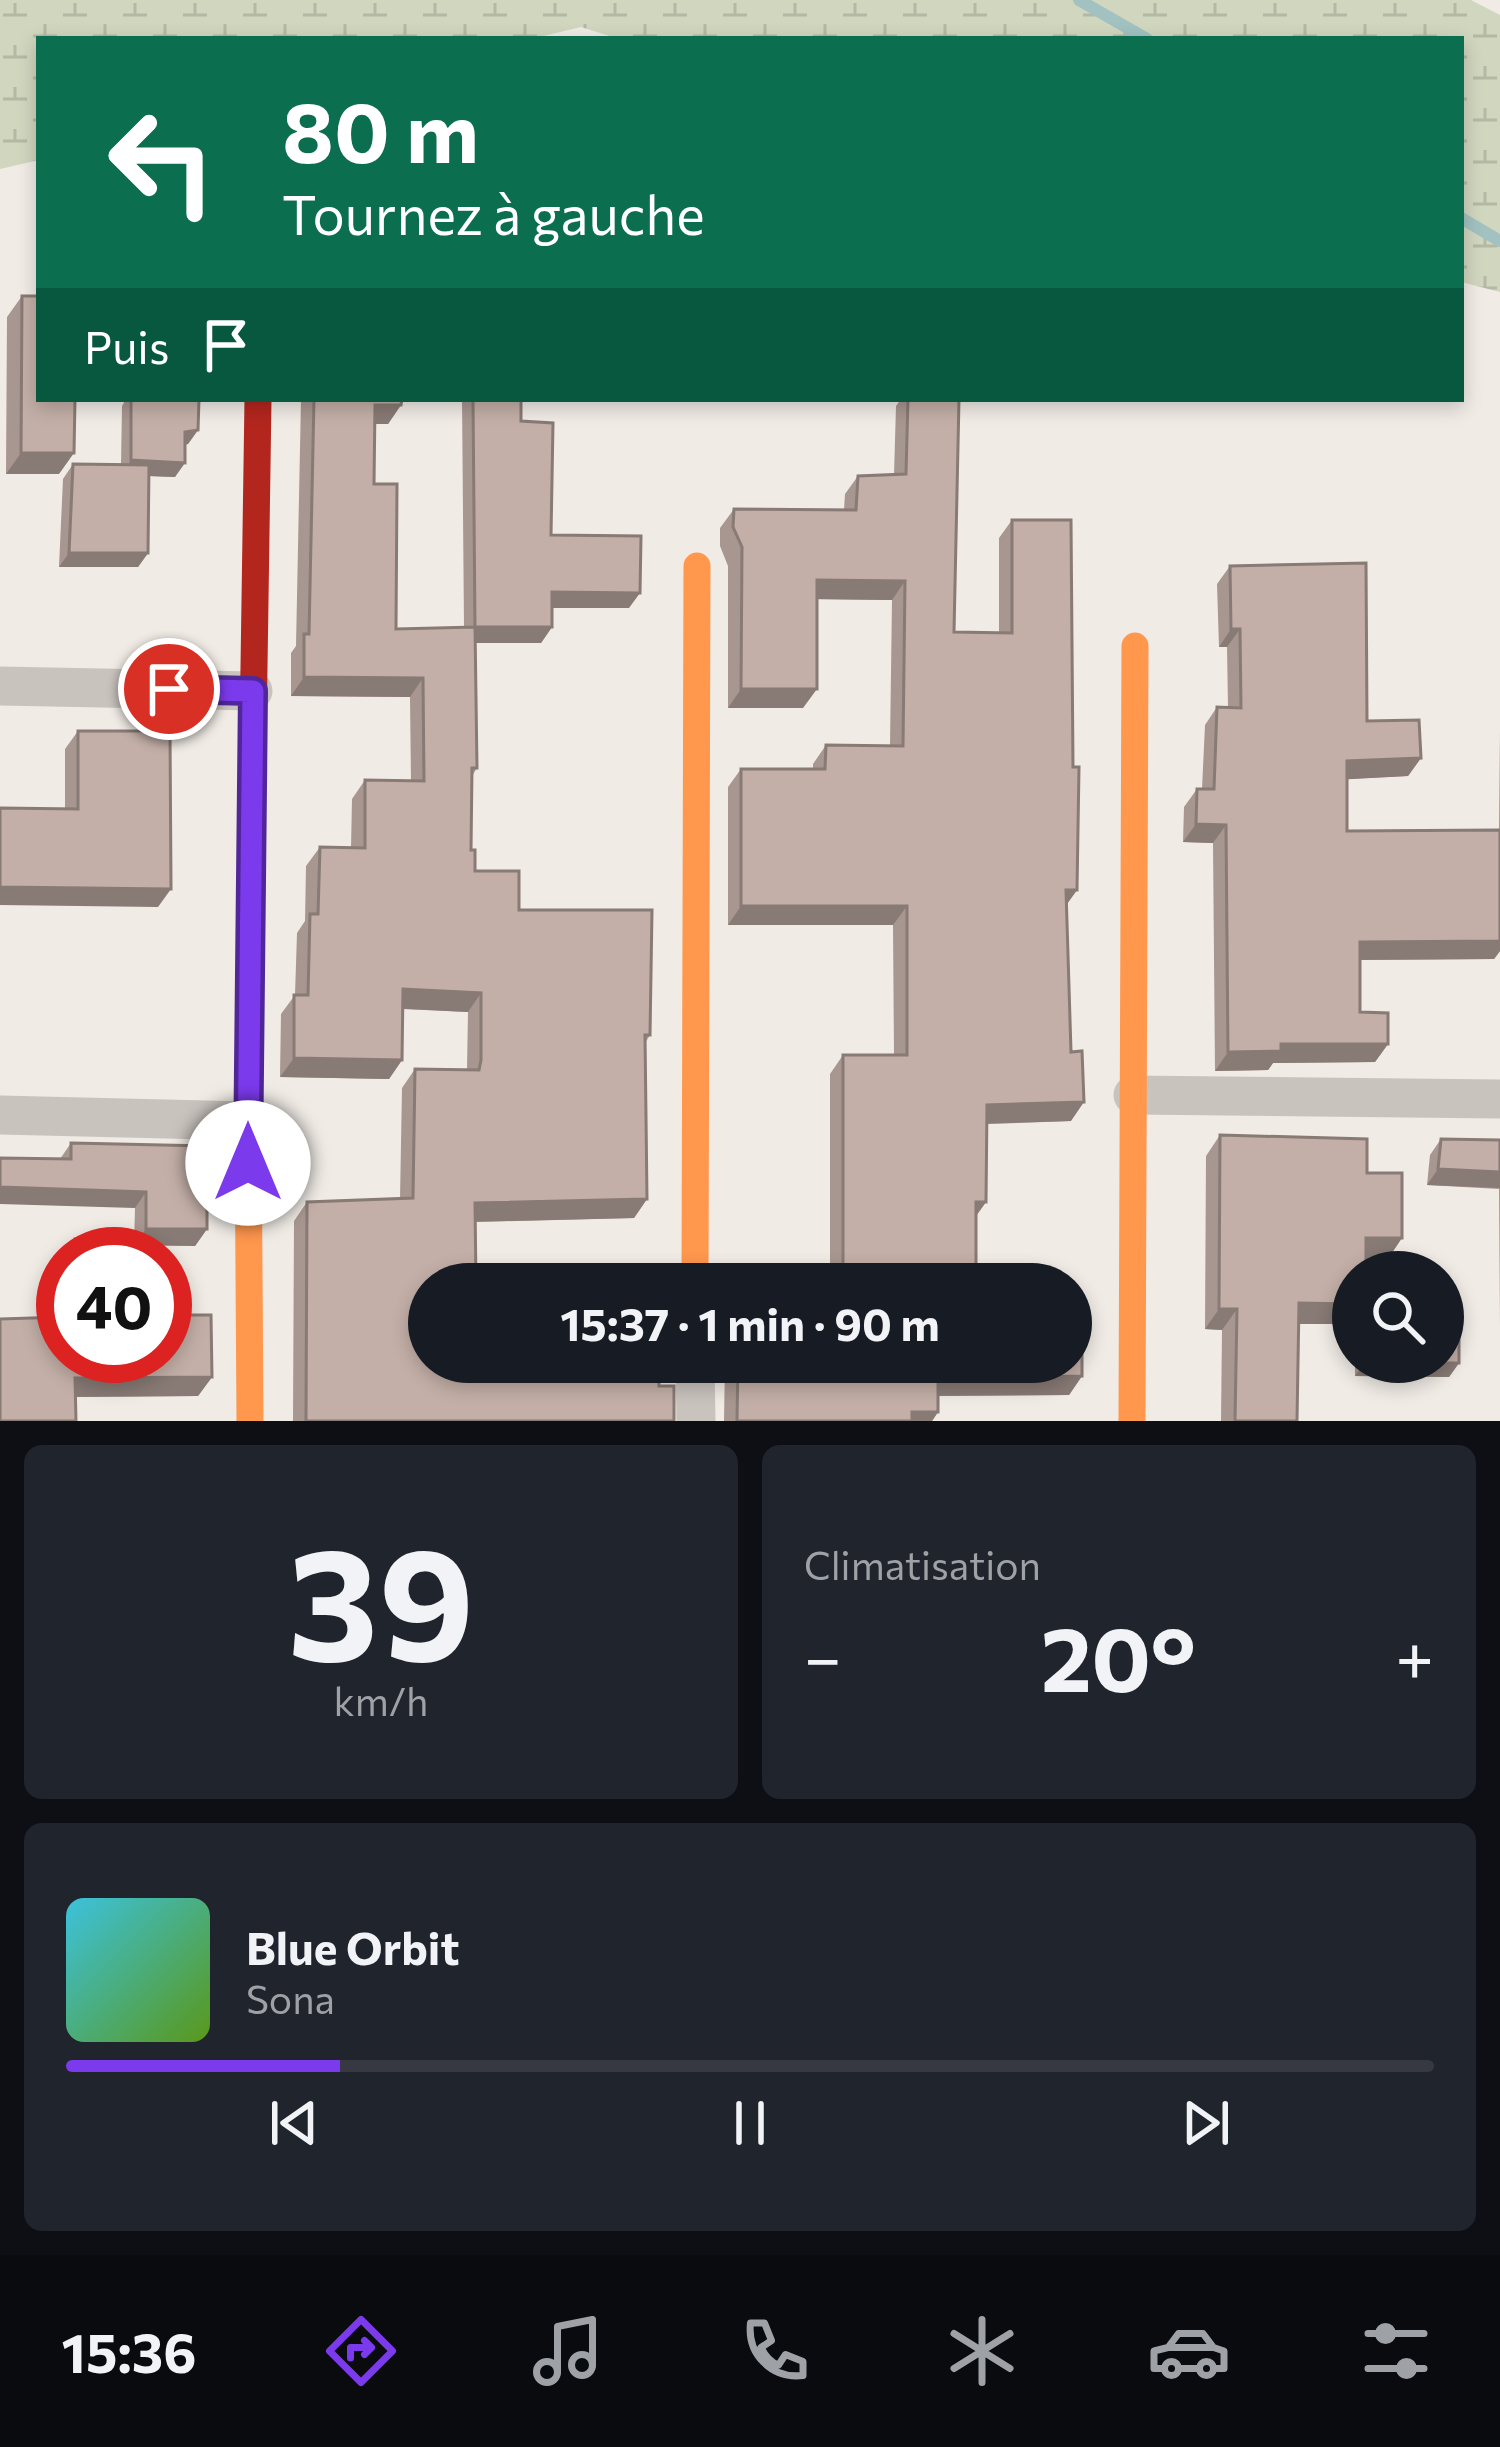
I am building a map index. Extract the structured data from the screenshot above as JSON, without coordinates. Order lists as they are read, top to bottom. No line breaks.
{"page":{"turn":["80 m","Tournez à gauche"],"then":"Puis","limit":"40","trip":"15:37 · 1 min · 90 m","tile":[["39","km/h"],"Climatisation"],"heat":["−","20°","+"],"song":["Blue Orbit","Sona"],"tabs":"15:36"}}
